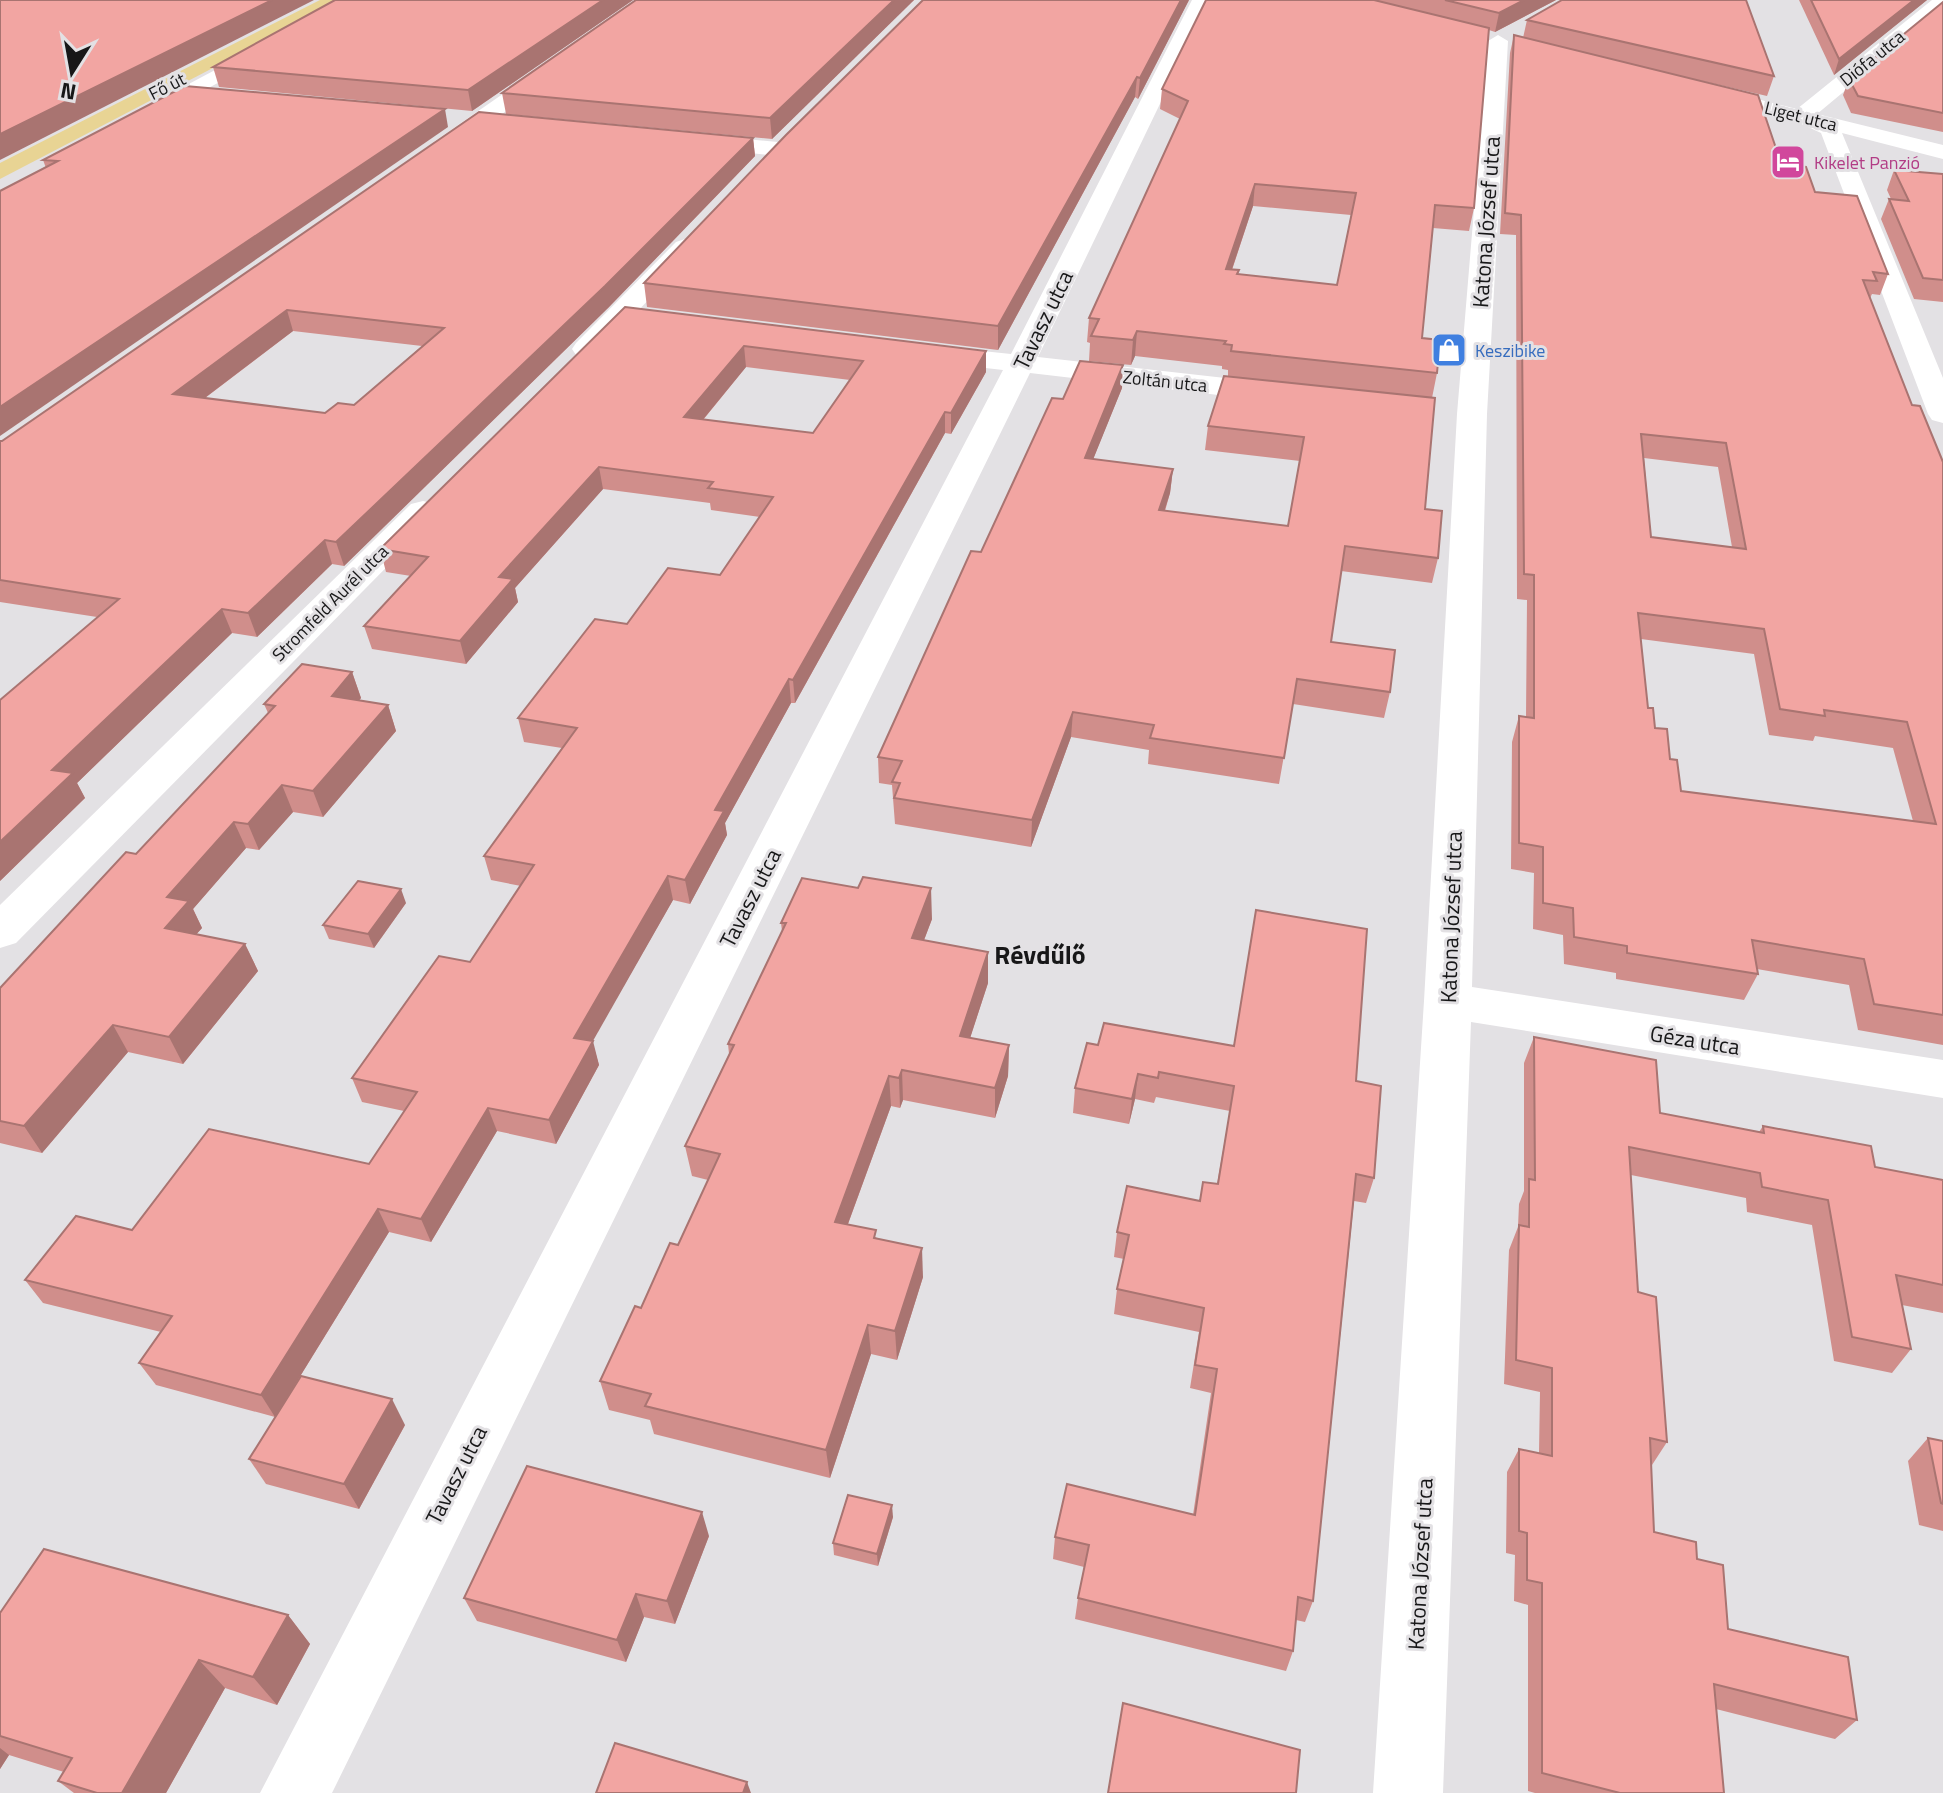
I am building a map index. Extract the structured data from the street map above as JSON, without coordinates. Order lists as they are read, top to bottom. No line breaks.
{"streets":{"main road":["Fő út"],"street":["Diófa utca","Liget utca","Katona József utca","Tavasz utca","Zoltán utca","Stromfeld Aurél utca","Géza utca"]},"crossings":[["Diófa utca","Liget utca"],["Katona József utca","Géza utca"],["Tavasz utca","Zoltán utca"]],"districts":["Révdűlő"],"places":{"hotel":["Kikelet Panzió"],"shop":["Keszibike"]},"north":"bottom"}
